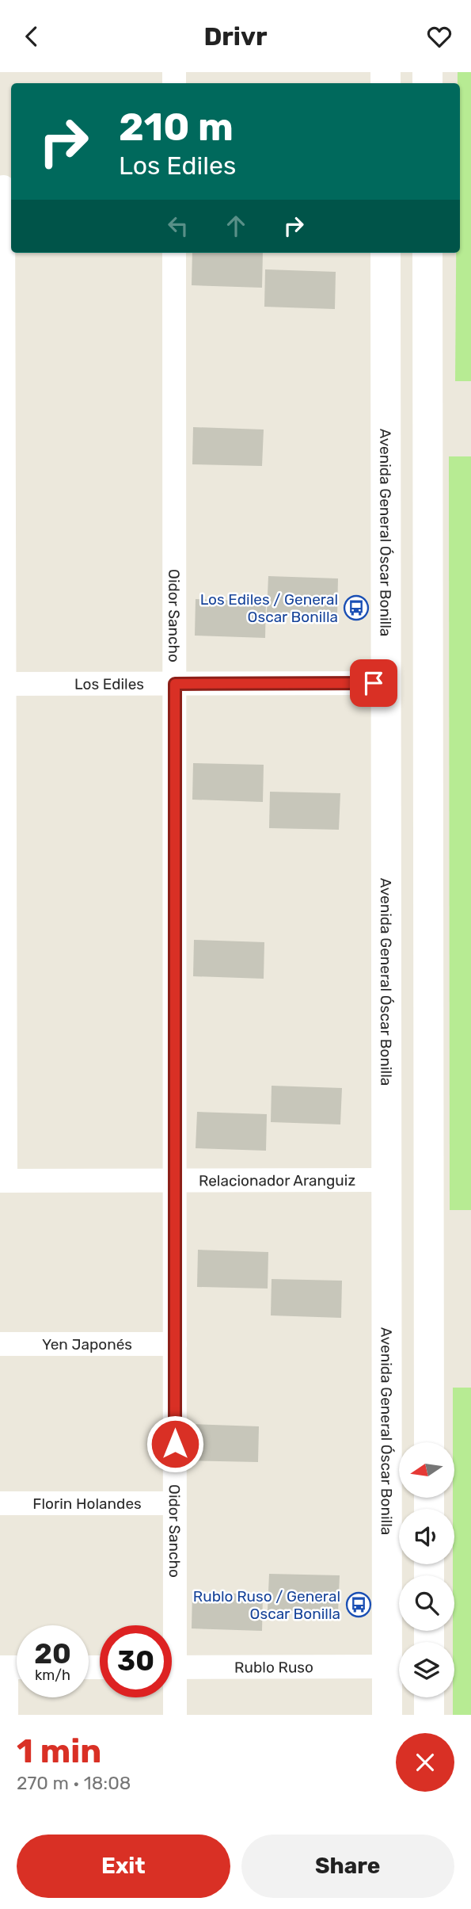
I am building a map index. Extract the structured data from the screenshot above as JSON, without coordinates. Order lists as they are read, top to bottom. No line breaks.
{"streets":{"main road":["Avenida General Óscar Bonilla"],"street":["Oidor Sancho","Los Ediles","Relacionador Aranguiz","Yen Japonés","Florin Holandes","Rublo Ruso"]},"crossings":[["Avenida General Óscar Bonilla","Los Ediles"],["Avenida General Óscar Bonilla","Relacionador Aranguiz"],["Avenida General Óscar Bonilla","Rublo Ruso"],["Oidor Sancho","Los Ediles"],["Oidor Sancho","Relacionador Aranguiz"],["Oidor Sancho","Yen Japonés"],["Oidor Sancho","Florin Holandes"]],"places":{"bus stop":["Los Ediles / General Oscar Bonilla","Rublo Ruso / General Oscar Bonilla"]},"north":"left","page":{"header":"Drivr","turn":["210 m","Los Ediles"],"speed":"20 km/h","limit":"30","heading":["1 min","270 m · 18:08"],"buttons":["Exit","Share"]}}
